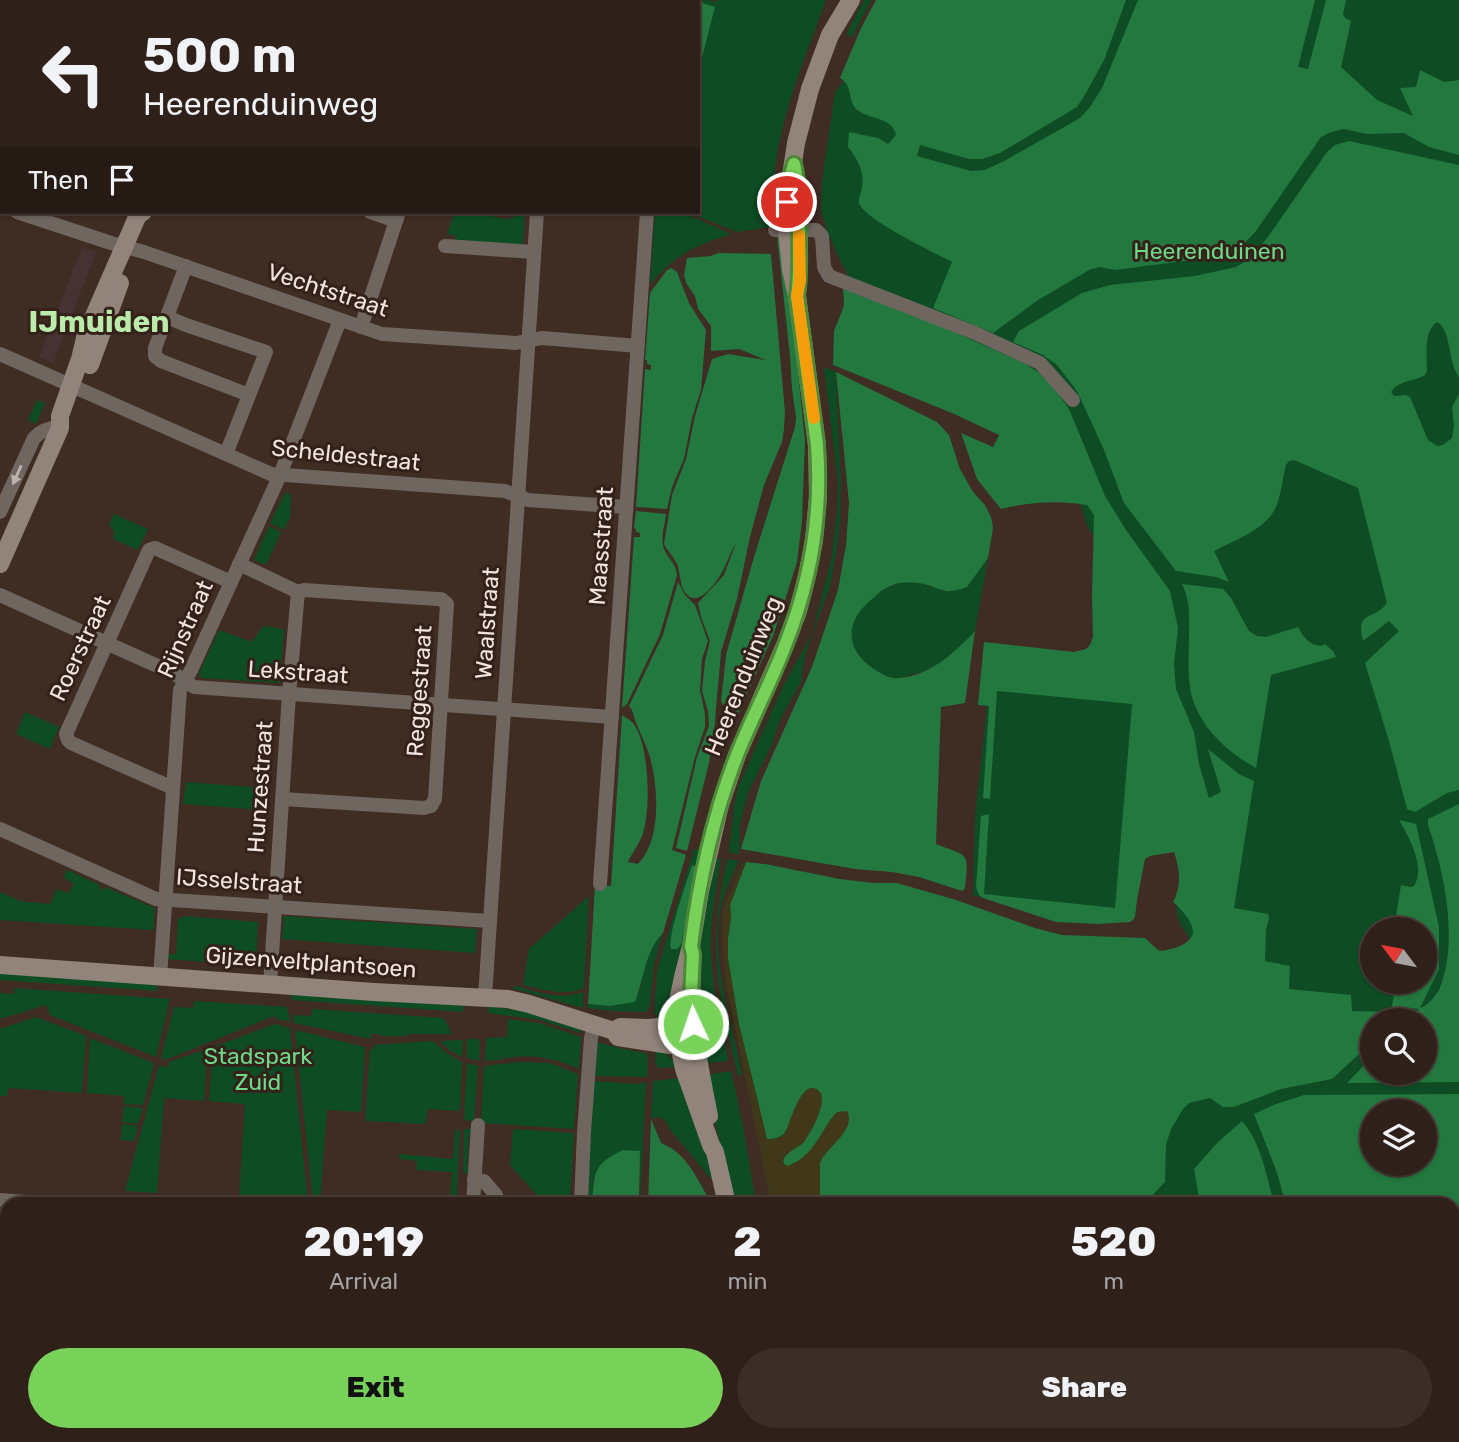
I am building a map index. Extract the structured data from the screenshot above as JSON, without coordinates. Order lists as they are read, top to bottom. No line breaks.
{"streets":{"main road":["Heerenduinweg","Gijzenveltplantsoen"],"street":["Vechtstraat","Scheldestraat","Maasstraat","Waalstraat","Rijnstraat","Roerstraat","Lekstraat","Reggestraat","Hunzestraat","IJsselstraat"]},"crossings":[["Vechtstraat","Maasstraat"],["Vechtstraat","Waalstraat"],["Vechtstraat","Rijnstraat"],["Scheldestraat","Maasstraat"],["Scheldestraat","Waalstraat"],["Scheldestraat","Rijnstraat"],["Maasstraat","Lekstraat"],["Waalstraat","Lekstraat"],["Waalstraat","IJsselstraat"],["Waalstraat","Gijzenveltplantsoen"],["Rijnstraat","Roerstraat"],["Rijnstraat","Lekstraat"],["Rijnstraat","Reggestraat"],["Rijnstraat","IJsselstraat"],["Rijnstraat","Gijzenveltplantsoen"],["Roerstraat","Lekstraat"],["Lekstraat","Reggestraat"],["Lekstraat","Hunzestraat"],["Heerenduinweg","Gijzenveltplantsoen"],["Reggestraat","Hunzestraat"],["Hunzestraat","IJsselstraat"],["Hunzestraat","Gijzenveltplantsoen"]],"districts":["IJmuiden"],"parks":["Heerenduinen","Stadspark Zuid"],"north":"top left","page":{"turn":["500 m","Heerenduinweg"],"then":"Then","eta":["20:19","Arrival","2","min","520","m"],"buttons":["Exit","Share"]}}
